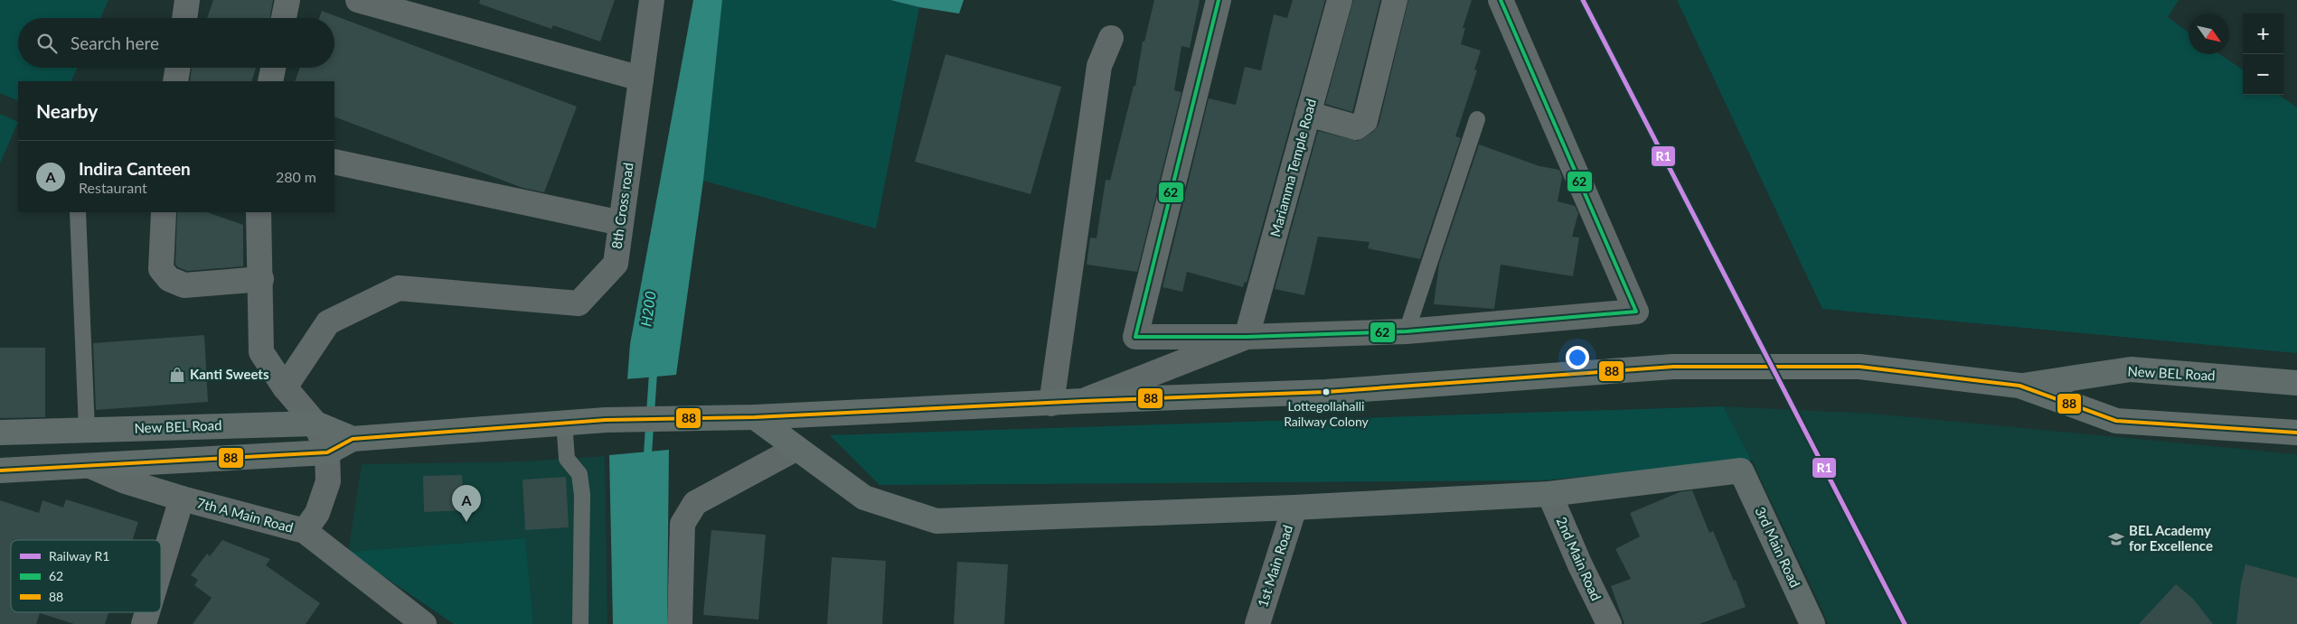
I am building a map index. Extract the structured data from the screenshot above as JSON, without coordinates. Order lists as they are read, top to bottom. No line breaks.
{"streets":{"main road":["New BEL Road","3rd Main Road"],"street":["Mariamma Temple Road","8th Cross road","7th A Main Road","2nd Main Road","1st Main Road"]},"crossings":[["3rd Main Road","2nd Main Road"]],"water":["H200"],"places":{"shop":["Kanti Sweets"],"other":["Lottegollahalli Railway Colony"],"school or university":["BEL Academy for Excellence"]},"lines":["rail line R1","transit line 62","transit line 88"],"legend":["Railway R1","62","88"],"north":"bottom right","page":{"map_buttons":["+","−"],"search":"Search here","heading":"Nearby","list":[{"mark":"A","name":"Indira Canteen","note":"Restaurant","value":"280 m"}],"pins":"A"}}
